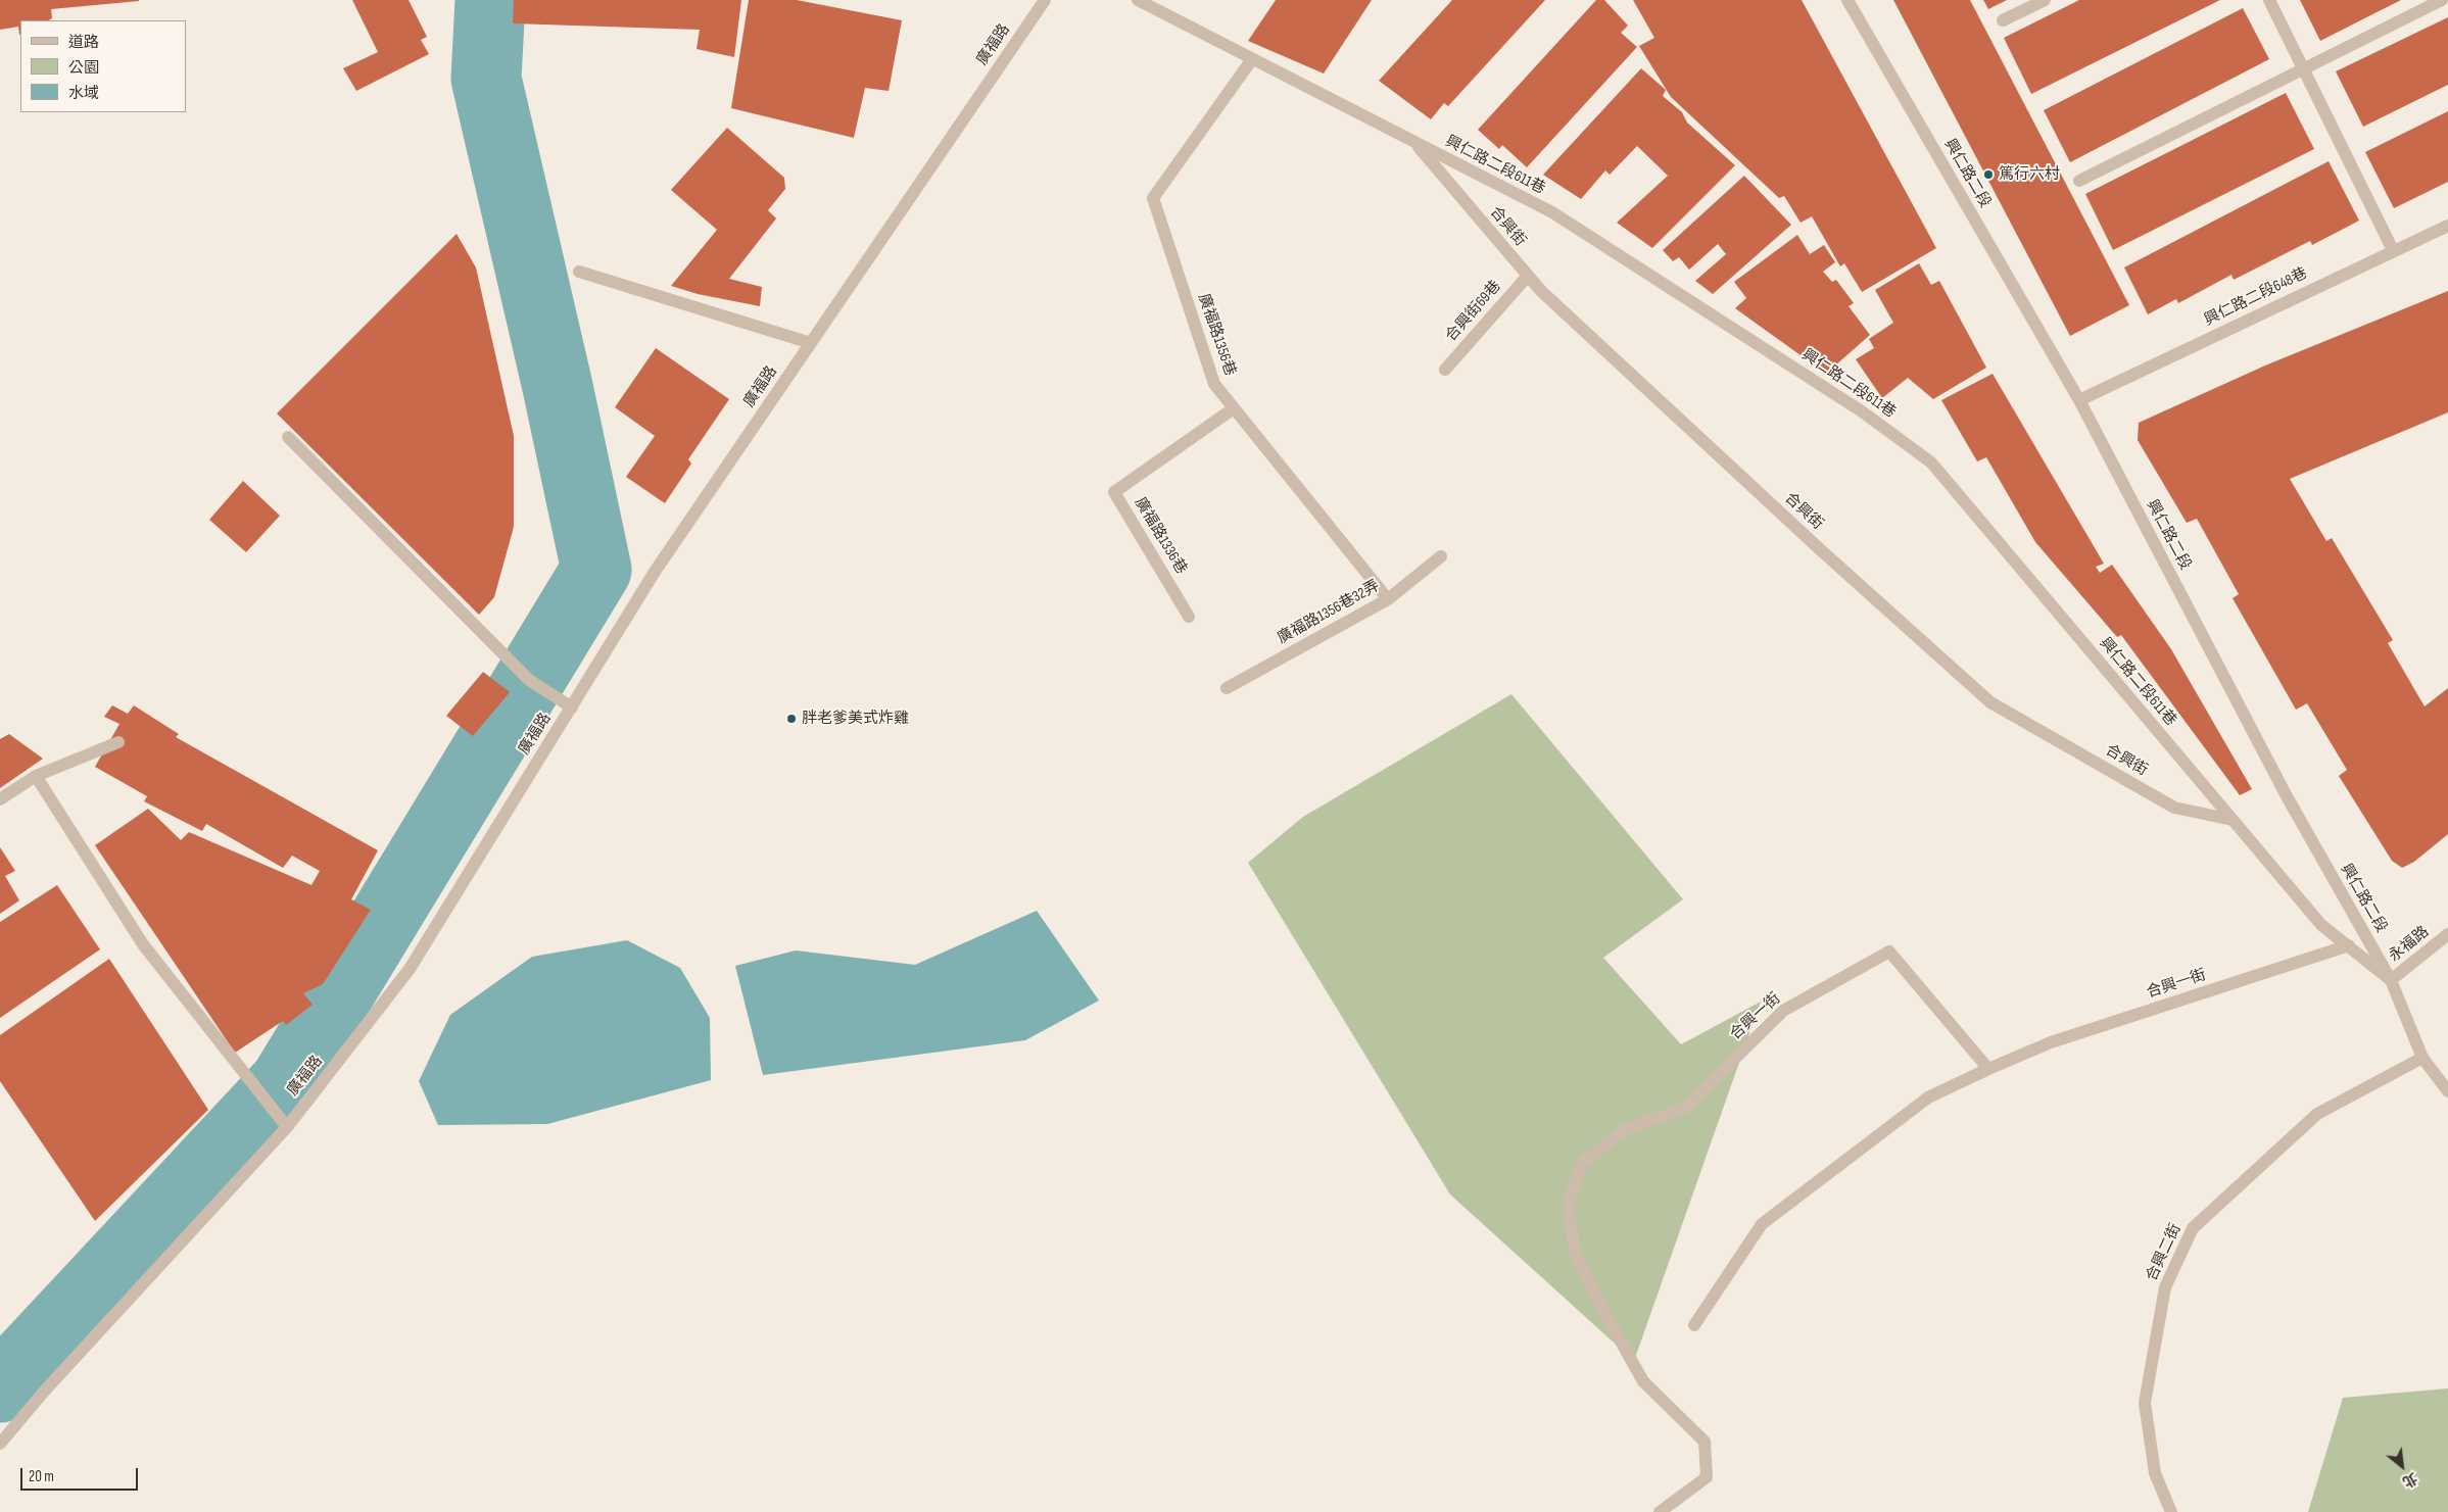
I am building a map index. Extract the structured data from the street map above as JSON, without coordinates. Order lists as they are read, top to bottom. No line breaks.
{"streets":{"street":["廣福路","興仁路二段611巷","興仁路二段","合興街","興仁路二段648巷","合興街69巷","廣福路1356巷","廣福路1336巷","廣福路1356巷32弄","永福路","合興一街","合興二街"]},"crossings":[["興仁路二段611巷","興仁路二段"],["興仁路二段611巷","合興街"],["興仁路二段611巷","廣福路1356巷"],["興仁路二段611巷","永福路"],["興仁路二段611巷","合興一街"],["興仁路二段","興仁路二段648巷"],["興仁路二段","永福路"],["興仁路二段","合興二街"],["合興街","合興街69巷"],["廣福路1356巷","廣福路1336巷"],["廣福路1356巷","廣福路1356巷32弄"]],"places":["篤行六村","胖老爹美式炸雞"],"legend":["道路","公園","水域"],"scale_bar":"20 m","north":"bottom right"}
